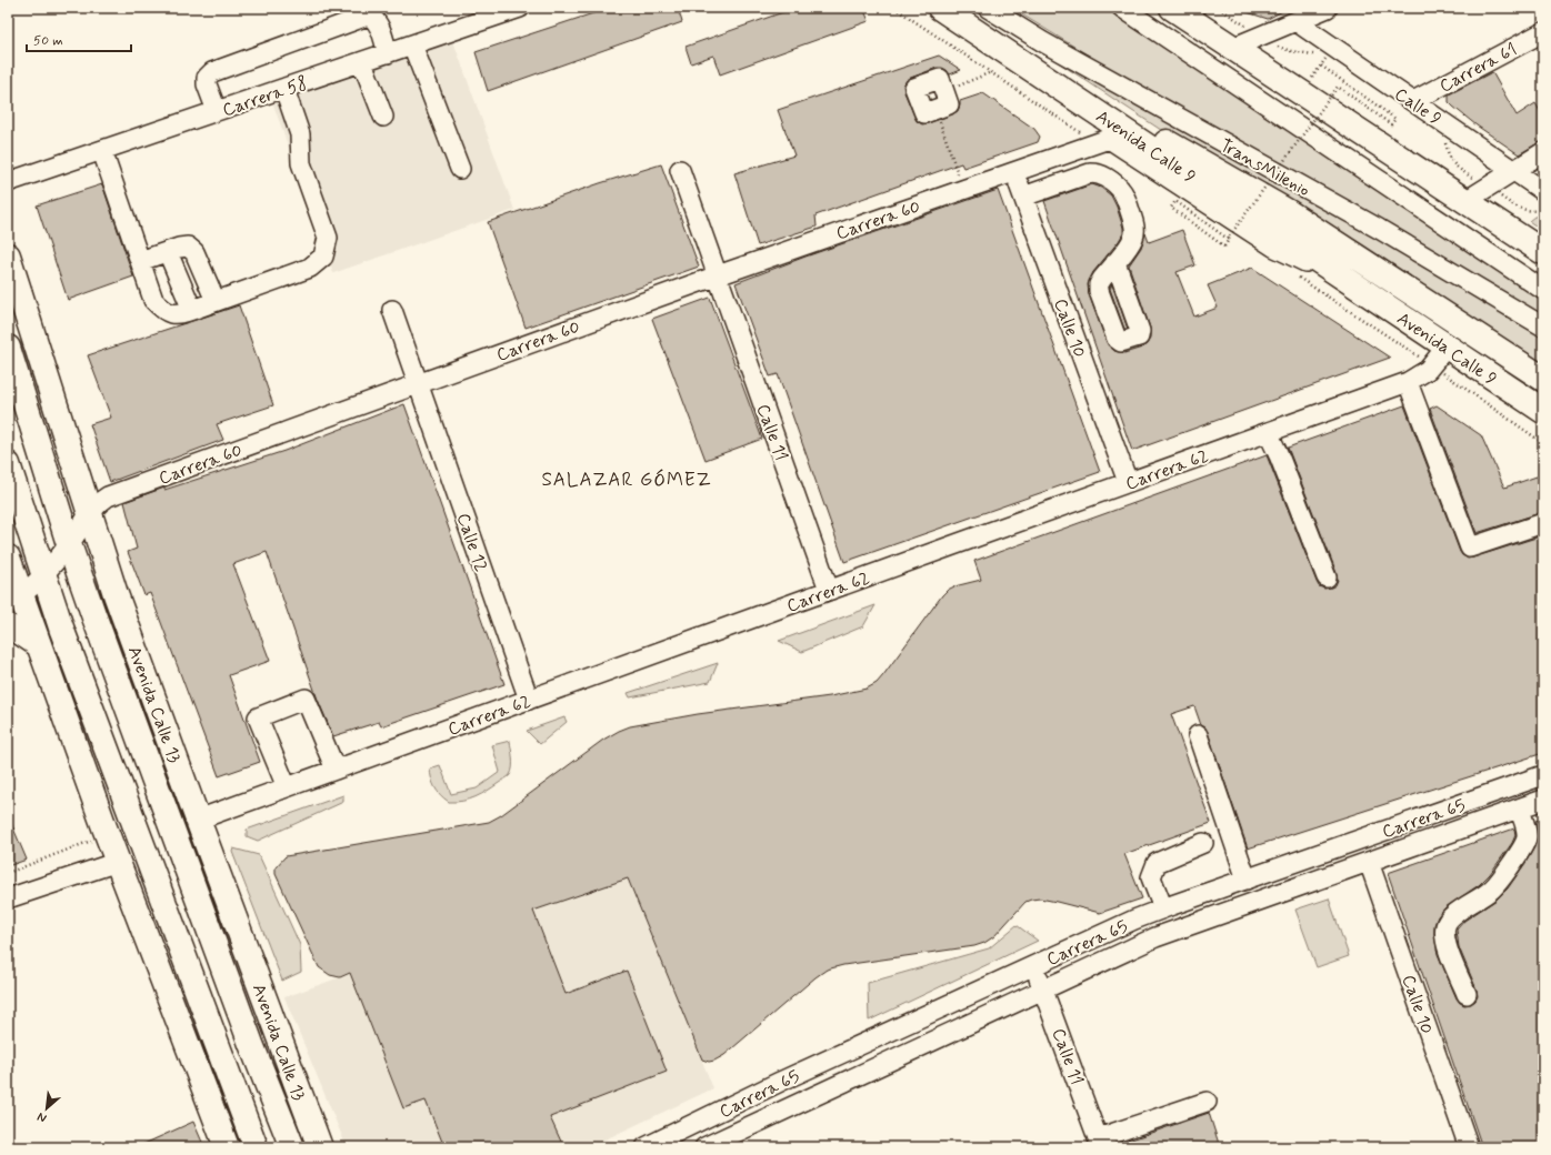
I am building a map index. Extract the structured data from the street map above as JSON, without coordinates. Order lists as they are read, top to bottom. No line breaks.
{"streets":{"main road":["Avenida Calle 9","Avenida Calle 13"],"street":["Carrera 61","Carrera 58","Calle 9","TransMilenio","Carrera 60","Calle 10","Calle 11","Carrera 62","Calle 12","Carrera 65"]},"crossings":[["Carrera 61","Calle 9"],["Avenida Calle 9","Carrera 60"],["Avenida Calle 9","Carrera 62"],["Carrera 60","Calle 10"],["Carrera 60","Calle 11"],["Carrera 60","Calle 12"],["Carrera 60","Avenida Calle 13"],["Calle 10","Carrera 62"],["Calle 10","Carrera 65"],["Calle 11","Carrera 62"],["Calle 11","Carrera 65"],["Carrera 62","Calle 12"],["Carrera 62","Avenida Calle 13"]],"districts":["SALAZAR GÓMEZ"],"scale_bar":"50 m","north":"bottom left"}
